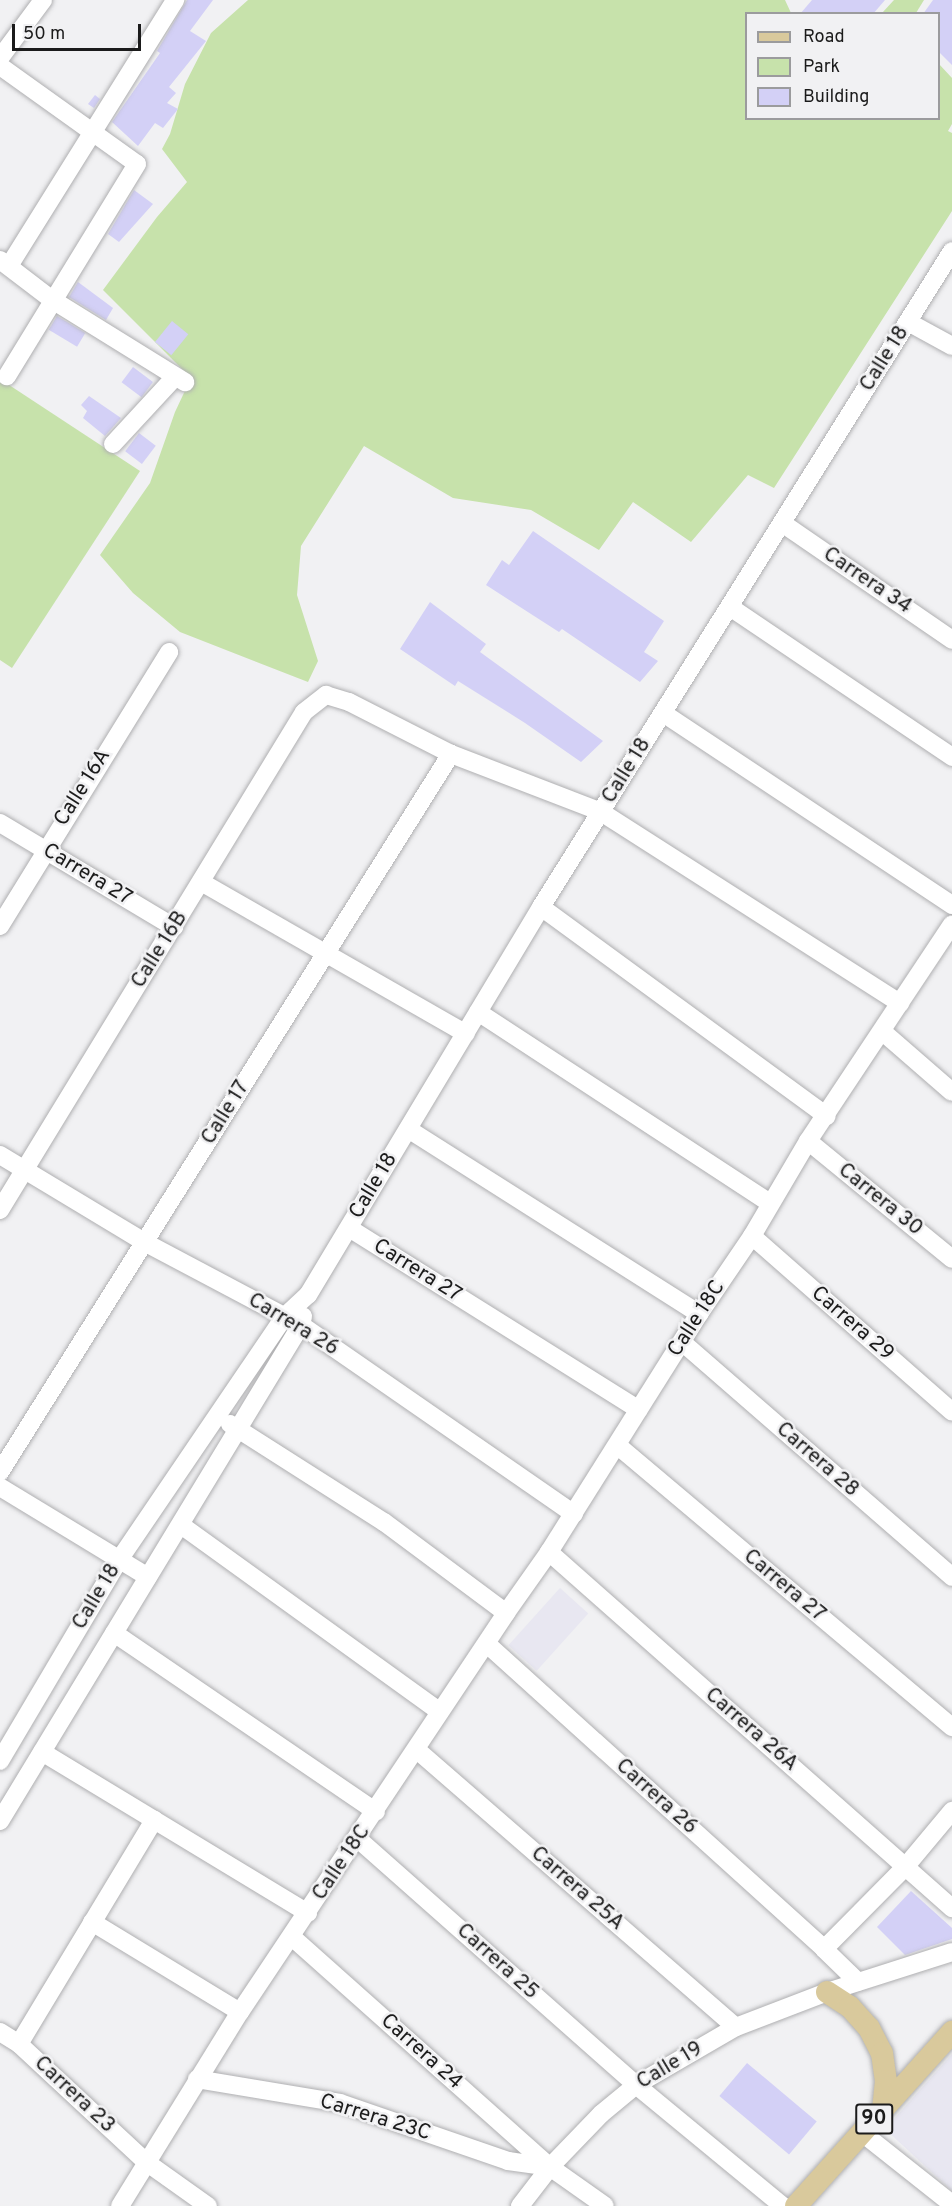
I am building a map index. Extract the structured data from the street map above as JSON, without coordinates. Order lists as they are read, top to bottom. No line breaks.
{"streets":{"main road":["90"],"street":["Calle 18","Carrera 34","Calle 16A","Carrera 27","Calle 16B","Calle 17","Carrera 30","Calle 18C","Carrera 29","Carrera 26","Carrera 28","Carrera 26A","Carrera 25A","Carrera 25","Carrera 24","Calle 19","Carrera 23","Carrera 23C"]},"crossings":[["Calle 18","Carrera 34"],["Calle 18","Carrera 27"],["Calle 18","Calle 18C"],["Calle 18","Carrera 26"],["Calle 16A","Carrera 27"],["Carrera 27","Calle 16B"],["Carrera 27","Calle 18C"],["Calle 16B","Calle 17"],["Calle 16B","Carrera 26"],["Calle 17","Carrera 26"],["Carrera 30","Calle 18C"],["Calle 18C","Carrera 29"],["Calle 18C","Carrera 26"],["Calle 18C","Carrera 28"],["Calle 18C","Carrera 26A"],["Calle 18C","Carrera 25A"],["Calle 18C","Carrera 25"],["Calle 18C","Carrera 24"],["Calle 18C","Carrera 23"],["Calle 18C","Carrera 23C"],["Carrera 25A","Calle 19"],["Carrera 25","Calle 19"],["Carrera 24","Calle 19"],["Carrera 24","Carrera 23C"],["Calle 19","Carrera 23C"]],"legend":["Road","Park","Building"],"scale_bar":"50 m"}
